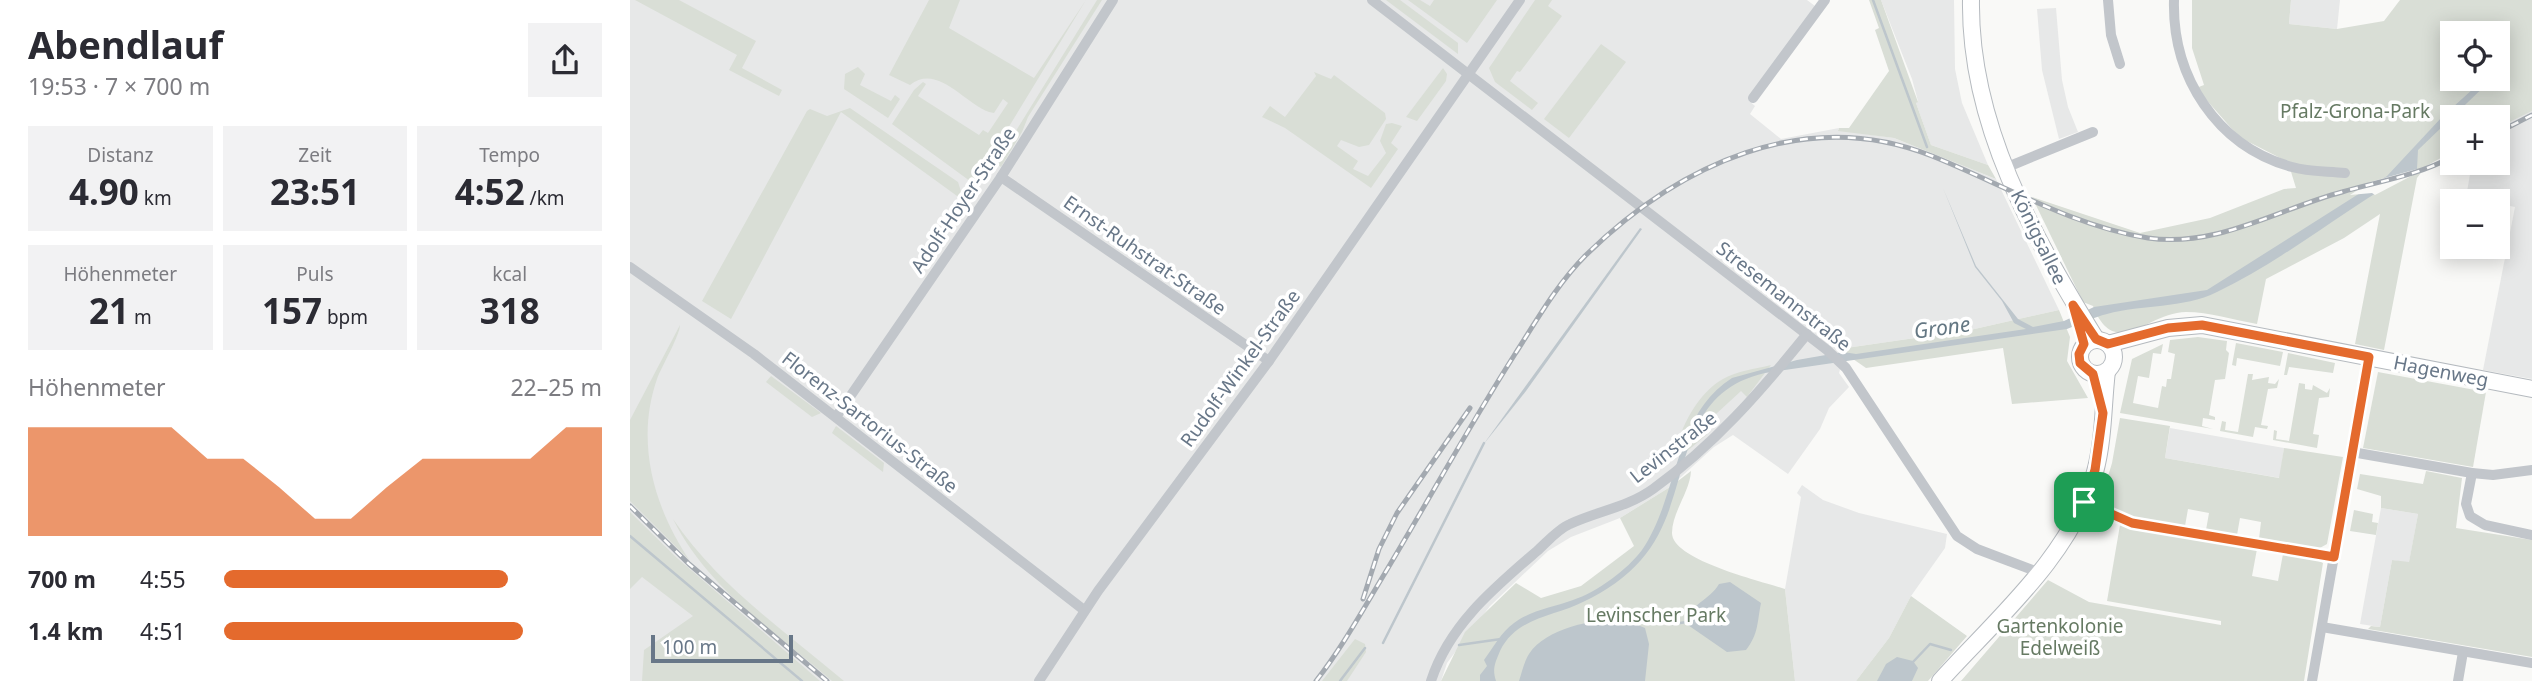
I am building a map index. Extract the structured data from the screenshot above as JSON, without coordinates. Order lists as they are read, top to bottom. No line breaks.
{"streets":{"street":["Adolf-Hoyer-Straße","Königsallee","Ernst-Ruhstrat-Straße","Stresemannstraße","Rudolf-Winkel-Straße","Hagenweg","Florenz-Sartorius-Straße","Levinstraße"]},"crossings":[["Adolf-Hoyer-Straße","Ernst-Ruhstrat-Straße"],["Adolf-Hoyer-Straße","Florenz-Sartorius-Straße"],["Königsallee","Hagenweg"],["Ernst-Ruhstrat-Straße","Rudolf-Winkel-Straße"],["Stresemannstraße","Rudolf-Winkel-Straße"],["Stresemannstraße","Levinstraße"],["Rudolf-Winkel-Straße","Florenz-Sartorius-Straße"]],"water":["Grone"],"parks":["Pfalz-Grona-Park","Levinscher Park","Gartenkolonie Edelweiß"],"scale_bar":"100 m","page":{"heading":["Abendlauf","19:53 · 7 × 700 m"],"map_buttons":["+","−"],"stats":[["Distanz","4.90 km"],["Zeit","23:51"],["Tempo","4:52 /km"],["Höhenmeter","21 m"],["Puls","157 bpm"],["kcal","318"]],"chart":["Höhenmeter","22–25 m"],"list":[{"name":"700 m","note":"4:55"},{"name":"1.4 km","note":"4:51"}],"scale":"100 m"}}
